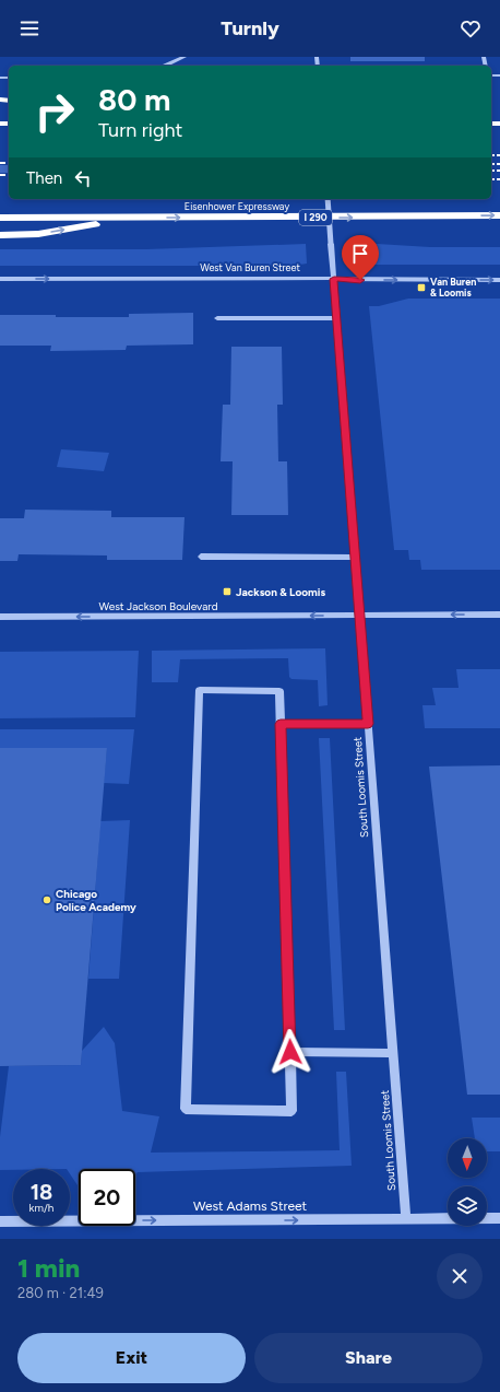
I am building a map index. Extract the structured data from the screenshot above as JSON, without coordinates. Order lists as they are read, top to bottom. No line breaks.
{"streets":{"highway":["Eisenhower Expressway","I 290"],"street":["West Van Buren Street","West Jackson Boulevard","South Loomis Street","West Adams Street"]},"crossings":[["West Van Buren Street","South Loomis Street"],["West Jackson Boulevard","South Loomis Street"],["South Loomis Street","West Adams Street"]],"one_way":["Eisenhower Expressway","West Van Buren Street","West Adams Street"],"places":{"transit":["Van Buren & Loomis","Jackson & Loomis"],"other":["Chicago Police Academy"]},"north":"bottom","page":{"header":"Turnly","turn":["80 m","Turn right"],"then":"Then","speed":"18 km/h","limit":"20","heading":["1 min","280 m · 21:49"],"buttons":["Exit","Share"]}}
